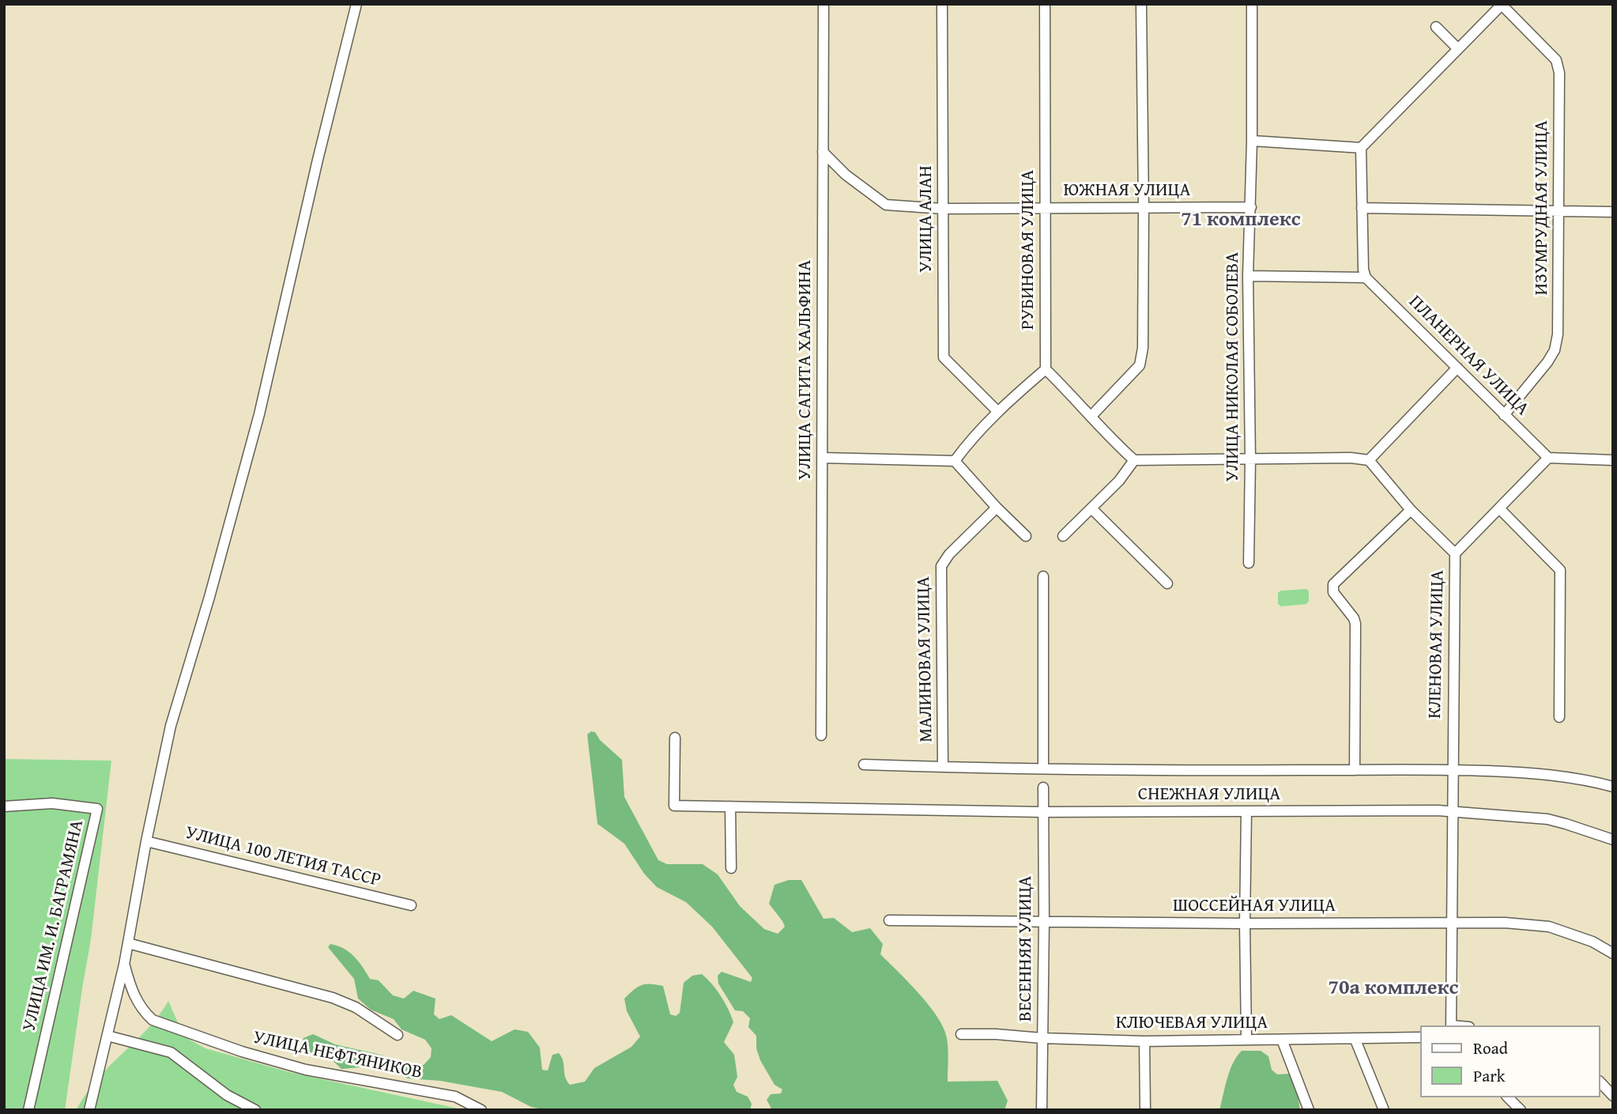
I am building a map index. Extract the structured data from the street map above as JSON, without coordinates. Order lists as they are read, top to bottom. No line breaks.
{"streets":{"street":["ЮЖНАЯ УЛИЦА","ИЗУМРУДНАЯ УЛИЦА","УЛИЦА АЛАН","РУБИНОВАЯ УЛИЦА","ПЛАНЕРНАЯ УЛИЦА","УЛИЦА НИКОЛАЯ СОБОЛЕВА","УЛИЦА САГИТА ХАЛЬФИНА","КЛЕНОВАЯ УЛИЦА","МАЛИНОВАЯ УЛИЦА","СНЕЖНАЯ УЛИЦА","УЛИЦА 100 ЛЕТИЯ ТАССР","ШОССЕЙНАЯ УЛИЦА","УЛИЦА ИМ. И. БАГРАМЯНА","ВЕСЕННЯЯ УЛИЦА","КЛЮЧЕВАЯ УЛИЦА","УЛИЦА НЕФТЯНИКОВ"]},"crossings":[["ЮЖНАЯ УЛИЦА","УЛИЦА АЛАН"],["ЮЖНАЯ УЛИЦА","РУБИНОВАЯ УЛИЦА"],["ЮЖНАЯ УЛИЦА","УЛИЦА НИКОЛАЯ СОБОЛЕВА"],["ЮЖНАЯ УЛИЦА","УЛИЦА САГИТА ХАЛЬФИНА"],["ИЗУМРУДНАЯ УЛИЦА","ПЛАНЕРНАЯ УЛИЦА"],["ПЛАНЕРНАЯ УЛИЦА","КЛЕНОВАЯ УЛИЦА"],["КЛЕНОВАЯ УЛИЦА","СНЕЖНАЯ УЛИЦА"],["КЛЕНОВАЯ УЛИЦА","ШОССЕЙНАЯ УЛИЦА"],["СНЕЖНАЯ УЛИЦА","ВЕСЕННЯЯ УЛИЦА"],["ШОССЕЙНАЯ УЛИЦА","ВЕСЕННЯЯ УЛИЦА"],["ВЕСЕННЯЯ УЛИЦА","КЛЮЧЕВАЯ УЛИЦА"]],"districts":["71 комплекс","70а комплекс"],"legend":["Road","Park"]}
